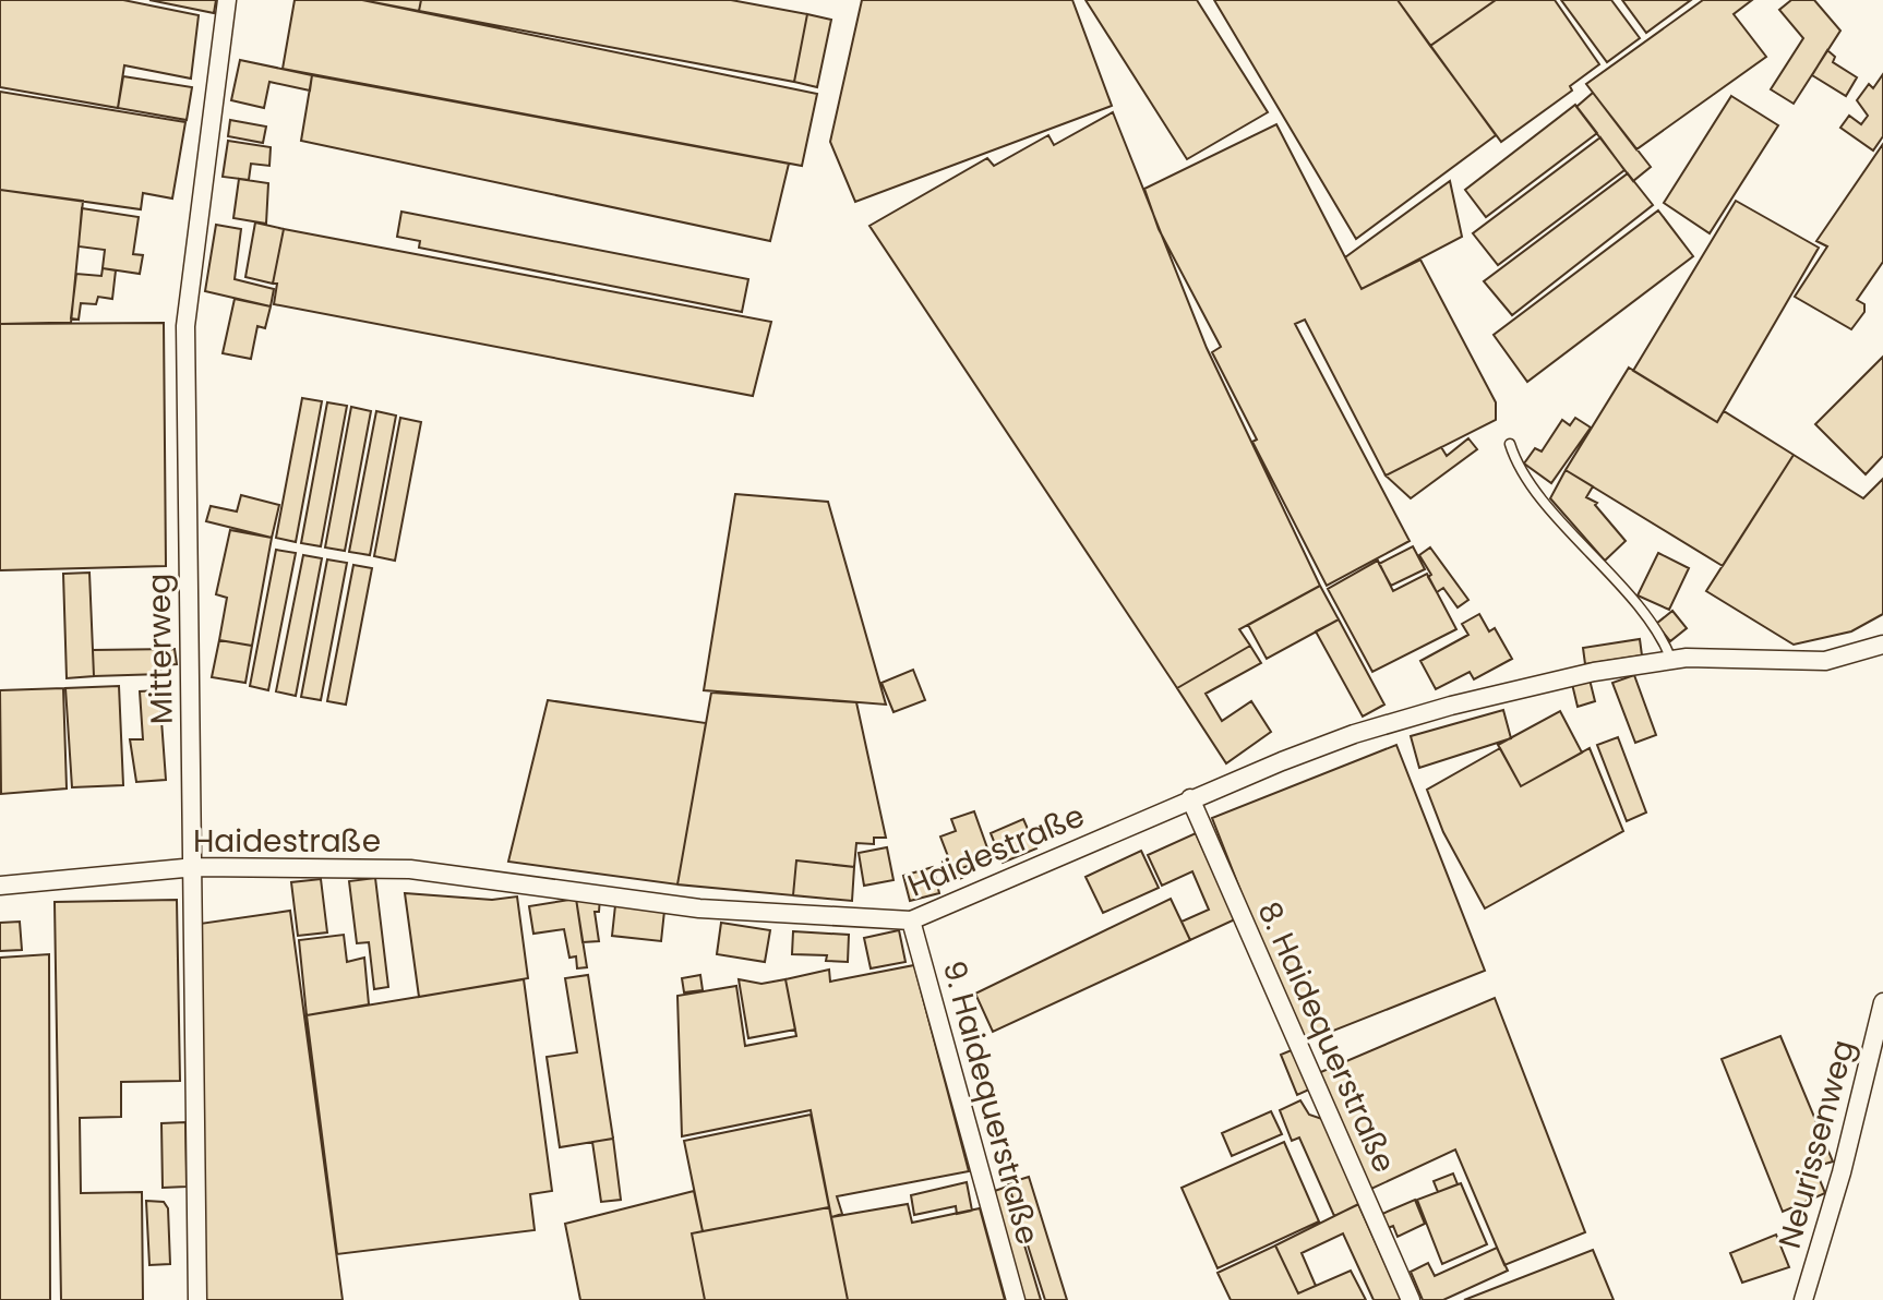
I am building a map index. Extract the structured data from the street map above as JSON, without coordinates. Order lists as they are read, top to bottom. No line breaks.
{"streets":{"street":["Mitterweg","Haidestraße","8. Haidequerstraße","9. Haidequerstraße","Neurissenweg"]},"crossings":[["Mitterweg","Haidestraße"],["Haidestraße","8. Haidequerstraße"],["Haidestraße","9. Haidequerstraße"]]}
